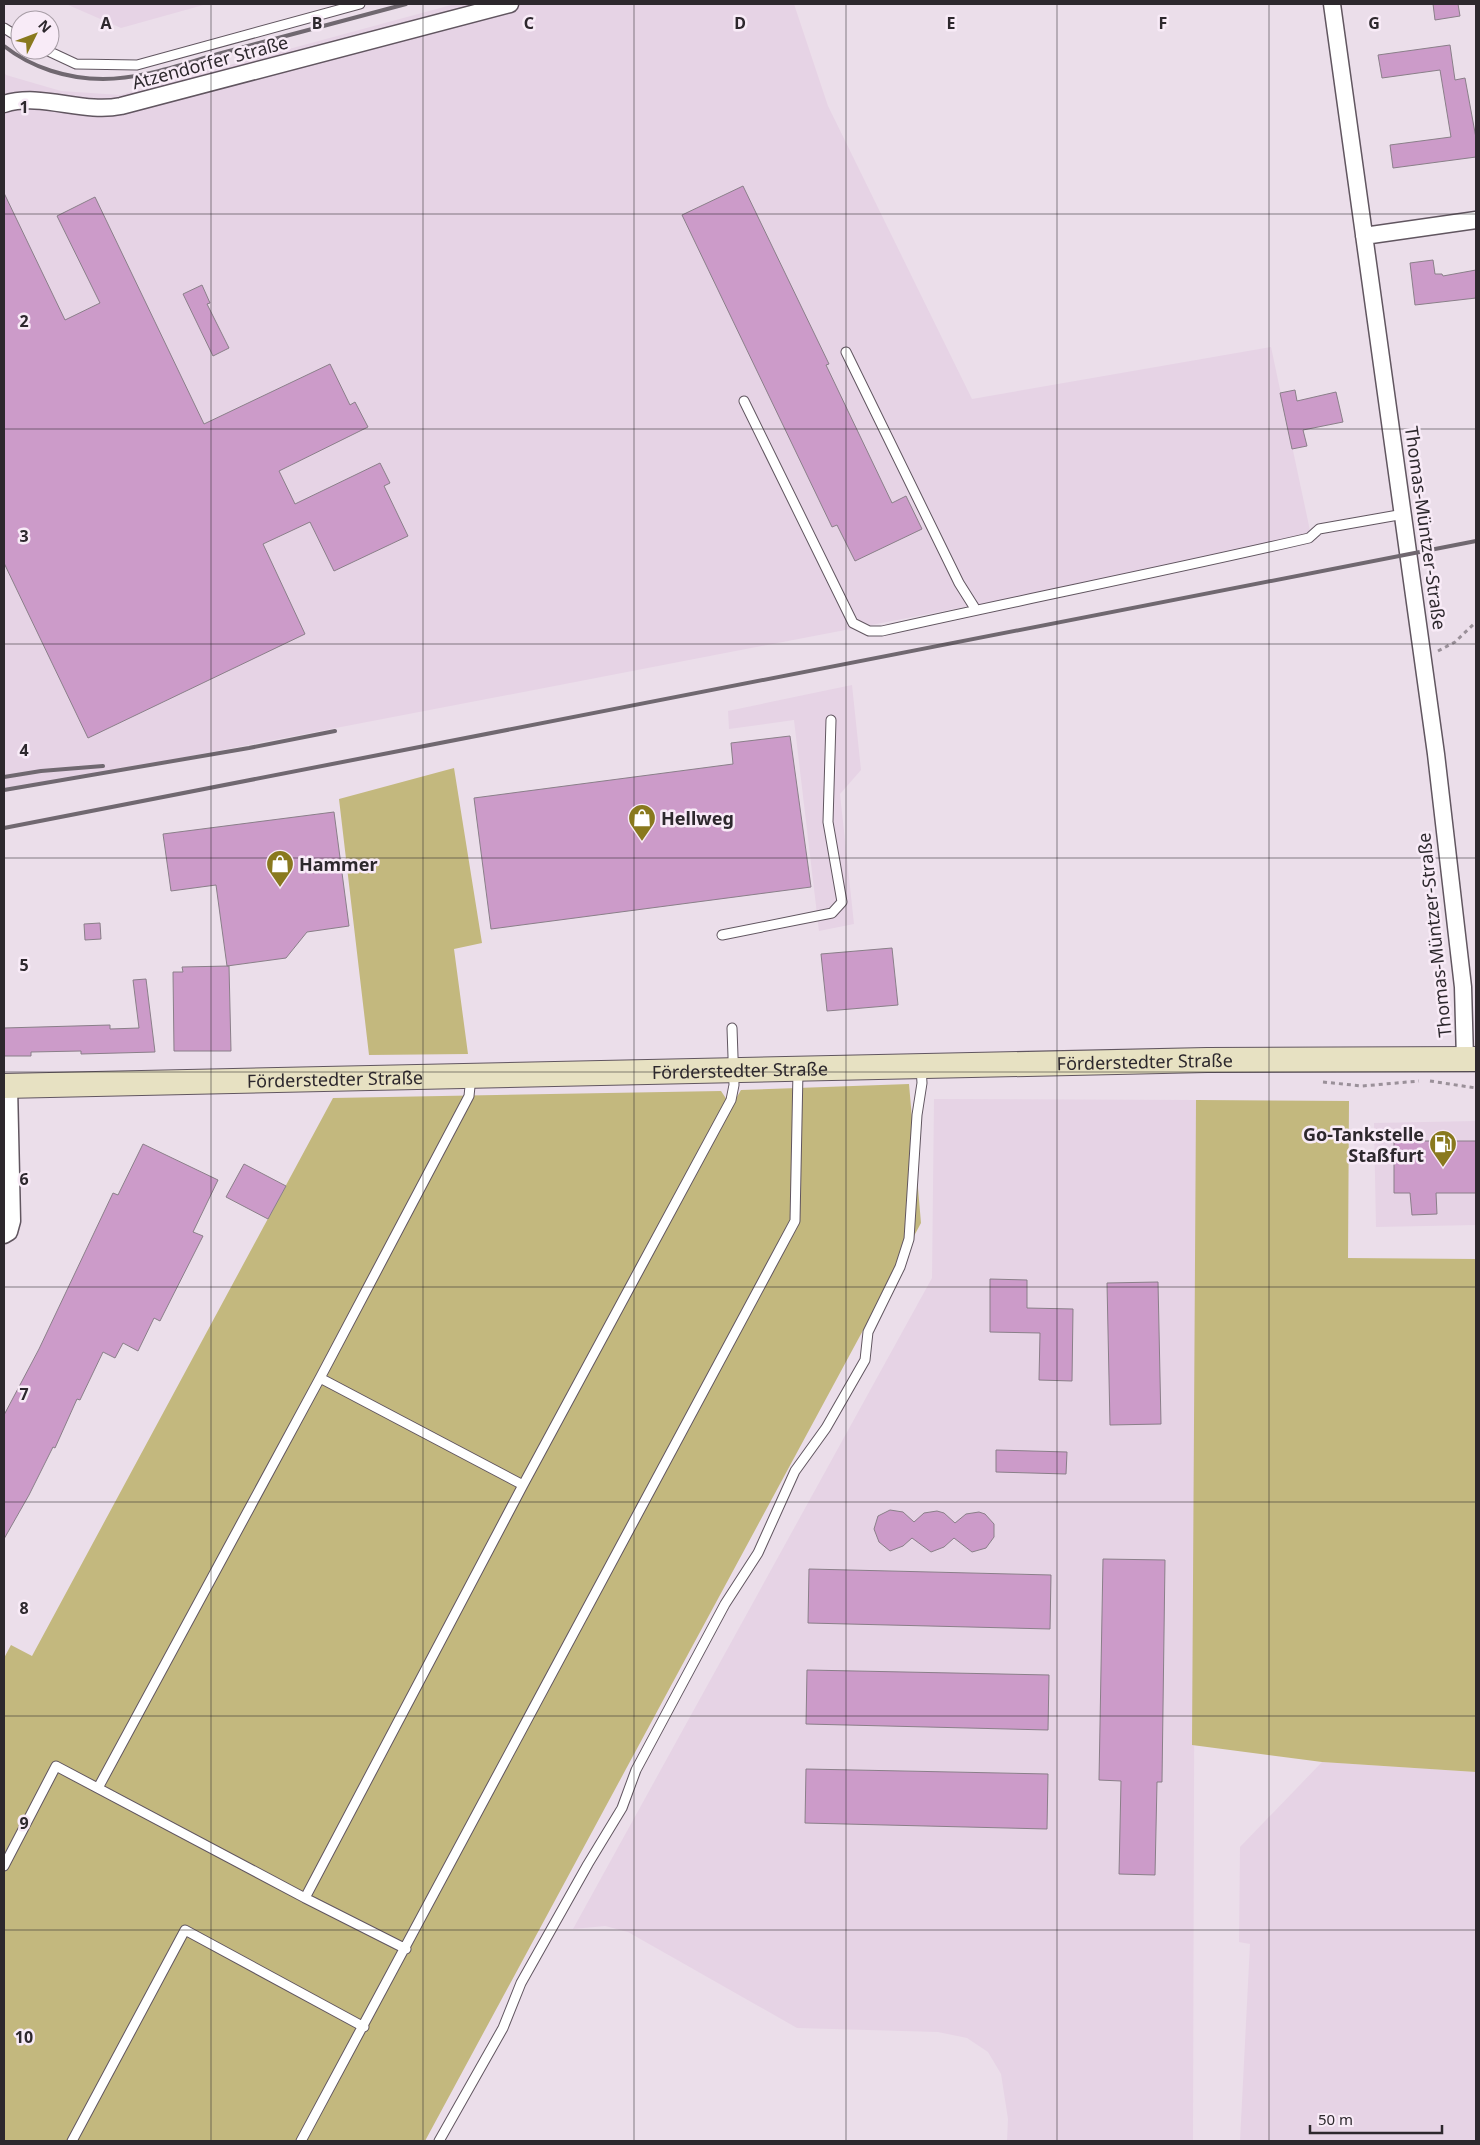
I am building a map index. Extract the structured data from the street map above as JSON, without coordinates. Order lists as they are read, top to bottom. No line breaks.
{"streets":{"main road":["Förderstedter Straße"],"street":["Atzendorfer Straße","Thomas-Müntzer-Straße"]},"crossings":[["Thomas-Müntzer-Straße","Förderstedter Straße"]],"places":{"shop":["Hellweg","Hammer"],"fuel station":["Go-Tankstelle Staßfurt"]},"scale_bar":"50 m","north":"top right","grid":{"columns":["A","B","C","D","E","F","G"],"rows":["1","2","3","4","5","6","7","8","9","10"]}}
